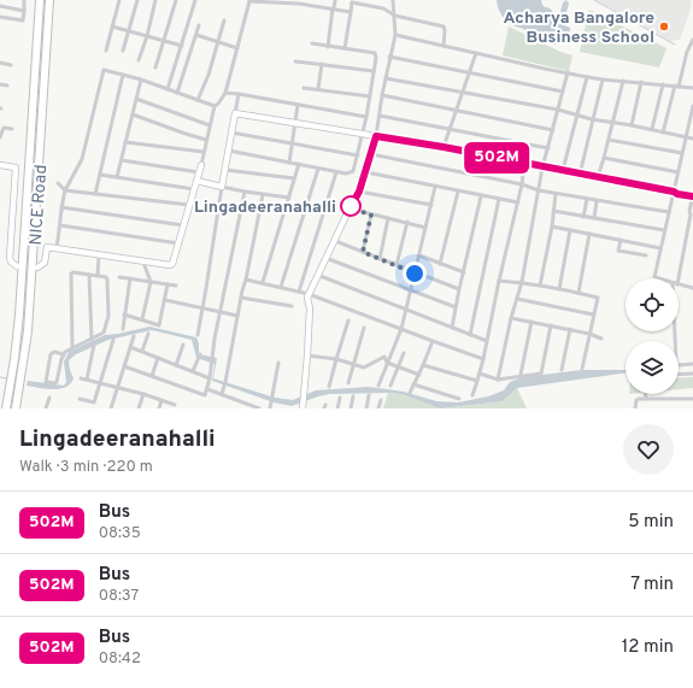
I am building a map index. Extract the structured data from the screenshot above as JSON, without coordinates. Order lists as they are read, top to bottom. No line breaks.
{"streets":{"highway":["NICE Road"]},"places":["Acharya Bangalore Business School","Lingadeeranahalli"],"lines":["bus line 502M"],"page":{"on_map":"502M","heading":["Lingadeeranahalli","Walk · 3 min · 220 m"],"list":[{"mark":"502M","name":"Bus","note":"08:35","value":"5 min"},{"mark":"502M","name":"Bus","note":"08:37","value":"7 min"},{"mark":"502M","name":"Bus","note":"08:42","value":"12 min"}]}}
